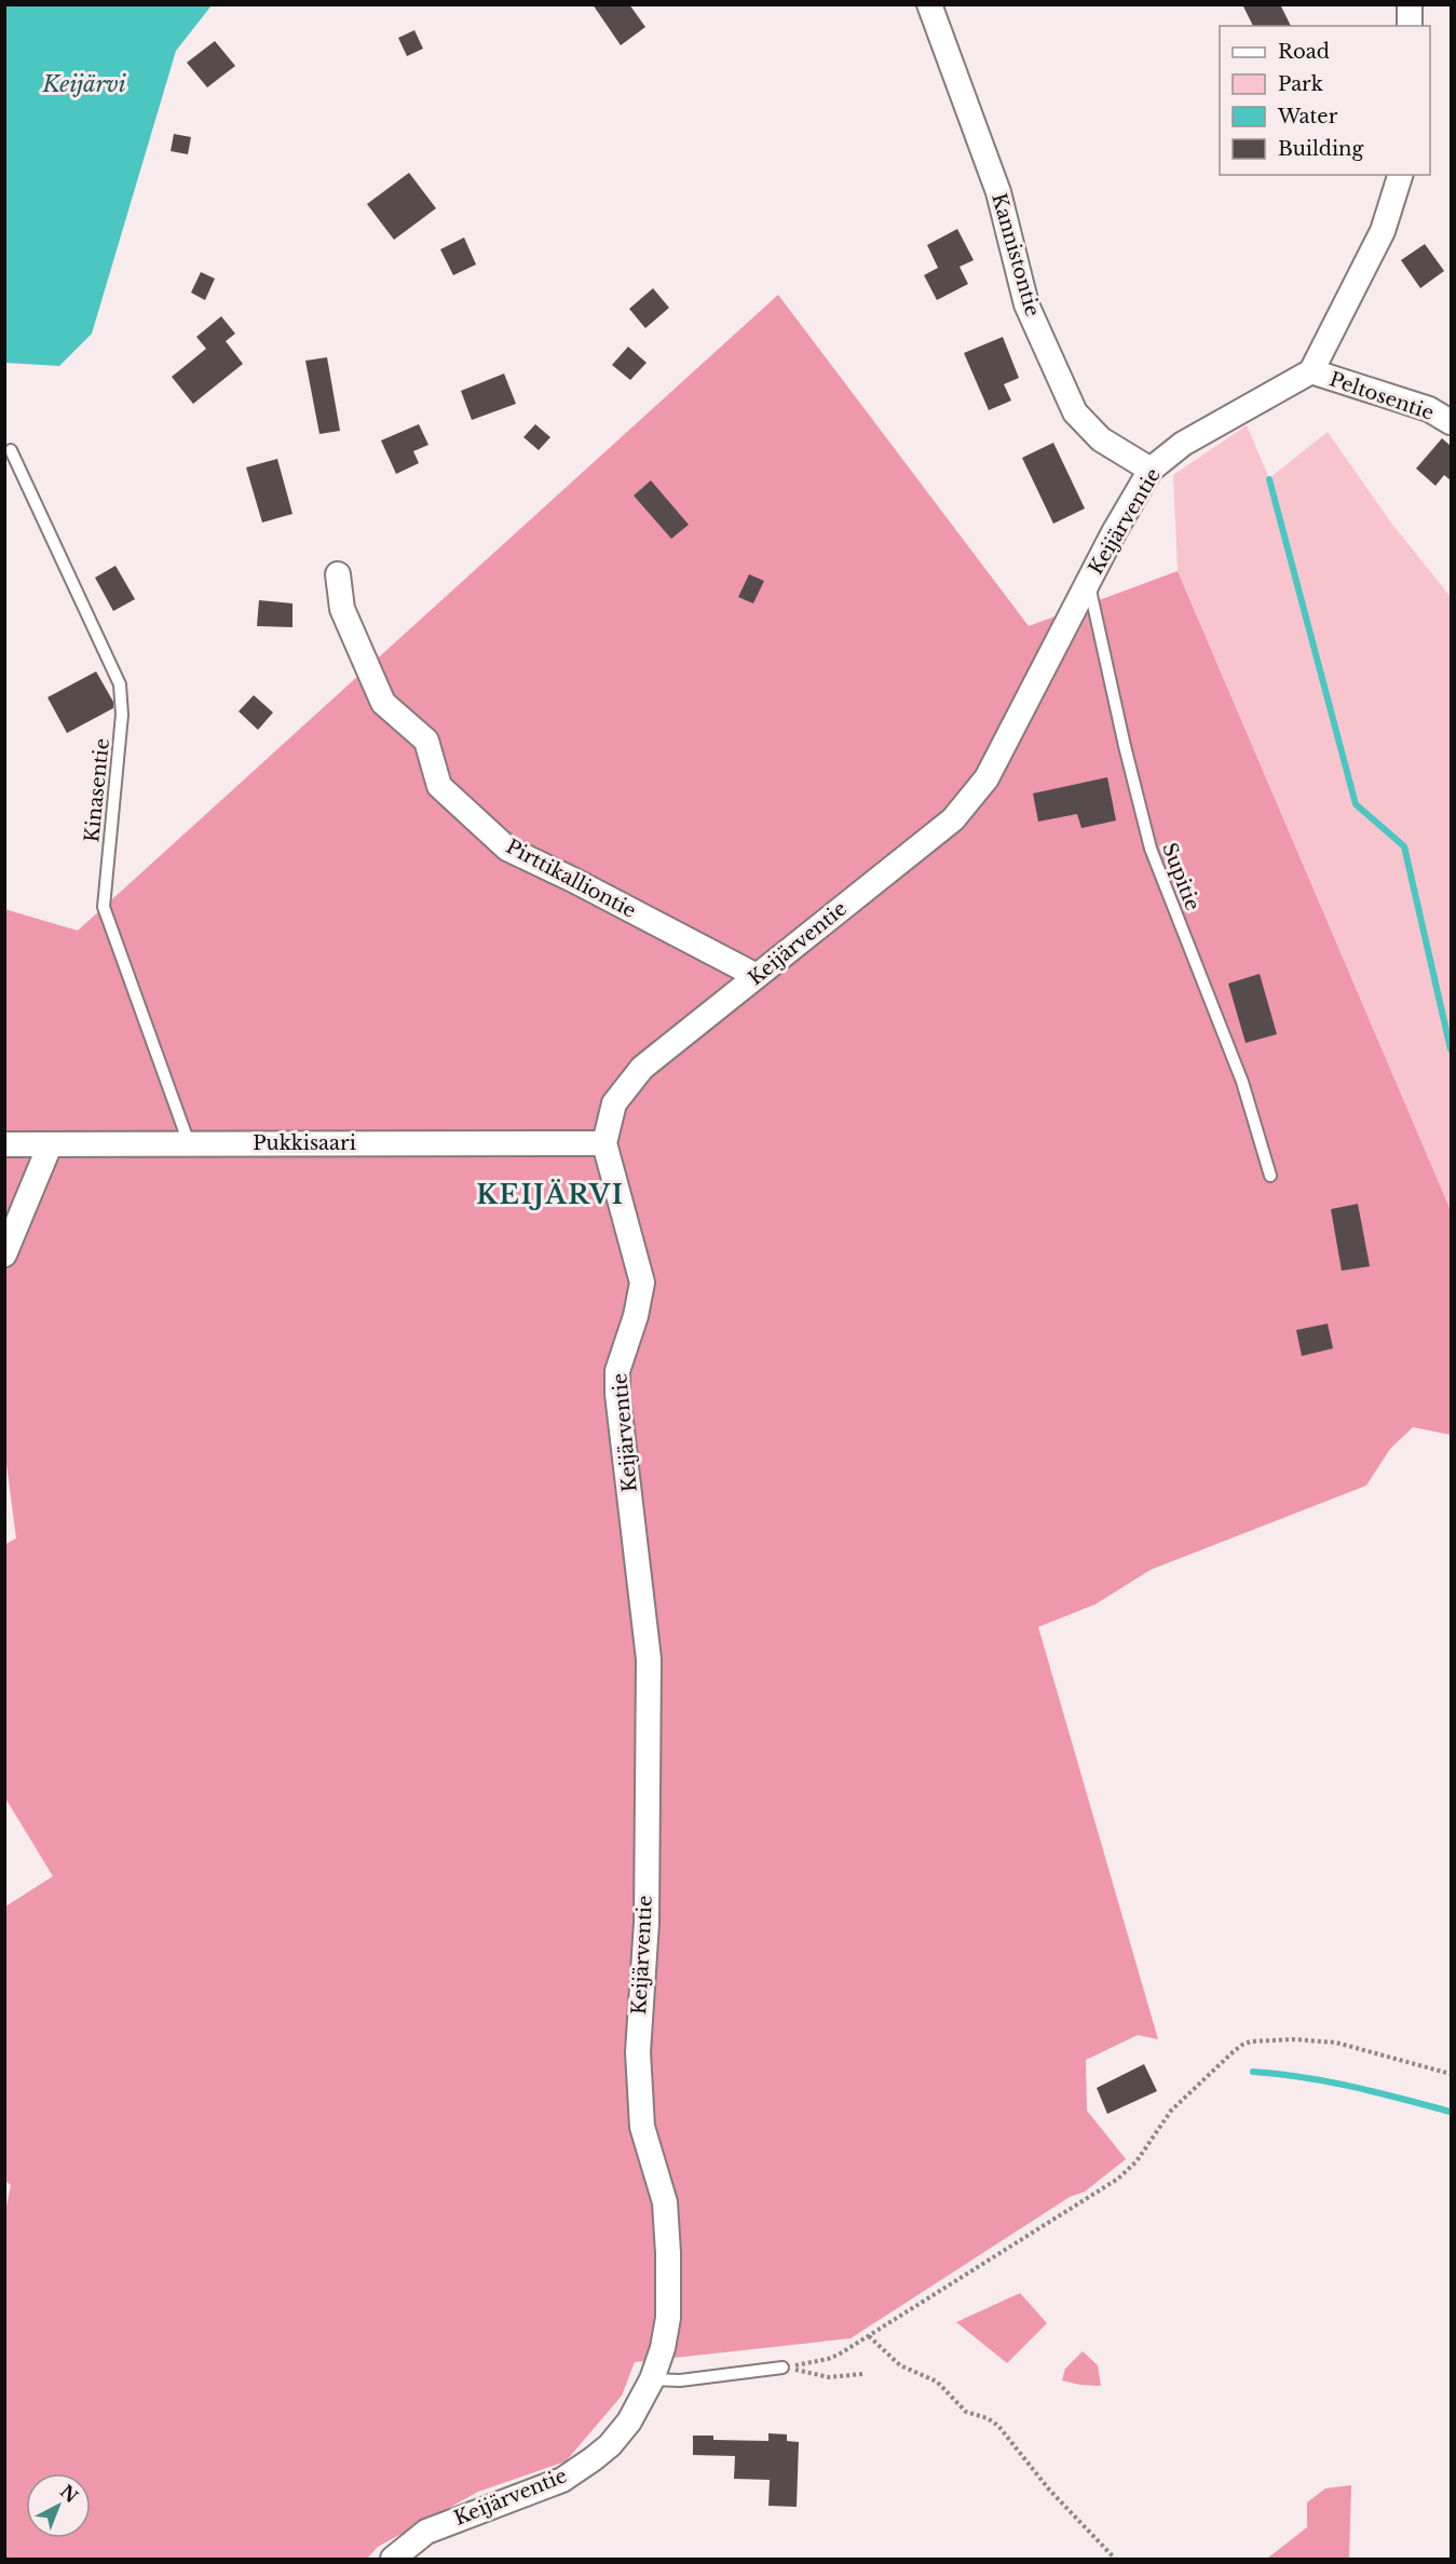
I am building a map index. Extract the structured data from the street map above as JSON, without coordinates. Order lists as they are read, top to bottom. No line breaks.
{"streets":{"street":["Kannistontie","Peltosentie","Keijärventie","Pirttikalliontie","Pukkisaari"],"lane":["Kinasentie","Supitie"]},"crossings":[["Kannistontie","Keijärventie"],["Peltosentie","Keijärventie"],["Keijärventie","Supitie"],["Keijärventie","Pirttikalliontie"],["Keijärventie","Pukkisaari"],["Kinasentie","Pukkisaari"]],"districts":["KEIJÄRVI"],"water":["Keijärvi"],"legend":["Road","Park","Water","Building"],"north":"top right"}
